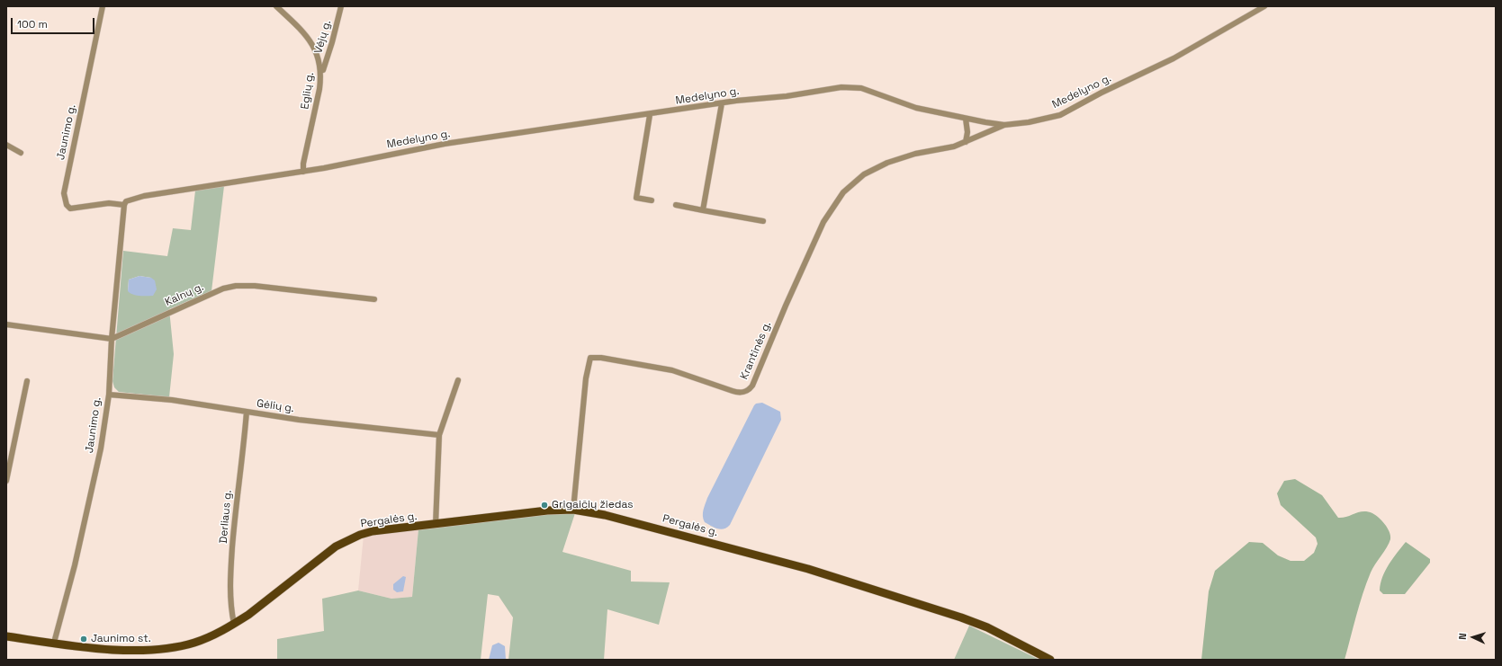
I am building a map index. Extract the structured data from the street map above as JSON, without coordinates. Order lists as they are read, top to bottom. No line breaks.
{"streets":{"main road":["Pergalės g."],"street":["Vėjų g.","Eglių g.","Medelyno g.","Jaunimo g.","Kalnų g.","Krantinės g.","Gėlių g.","Derliaus g."]},"crossings":[["Vėjų g.","Eglių g."],["Eglių g.","Medelyno g."],["Medelyno g.","Jaunimo g."],["Medelyno g.","Krantinės g."],["Jaunimo g.","Kalnų g."],["Jaunimo g.","Gėlių g."],["Jaunimo g.","Pergalės g."],["Krantinės g.","Pergalės g."],["Gėlių g.","Derliaus g."],["Derliaus g.","Pergalės g."]],"places":["Grigaičių žiedas","Jaunimo st."],"scale_bar":"100 m","north":"left"}
